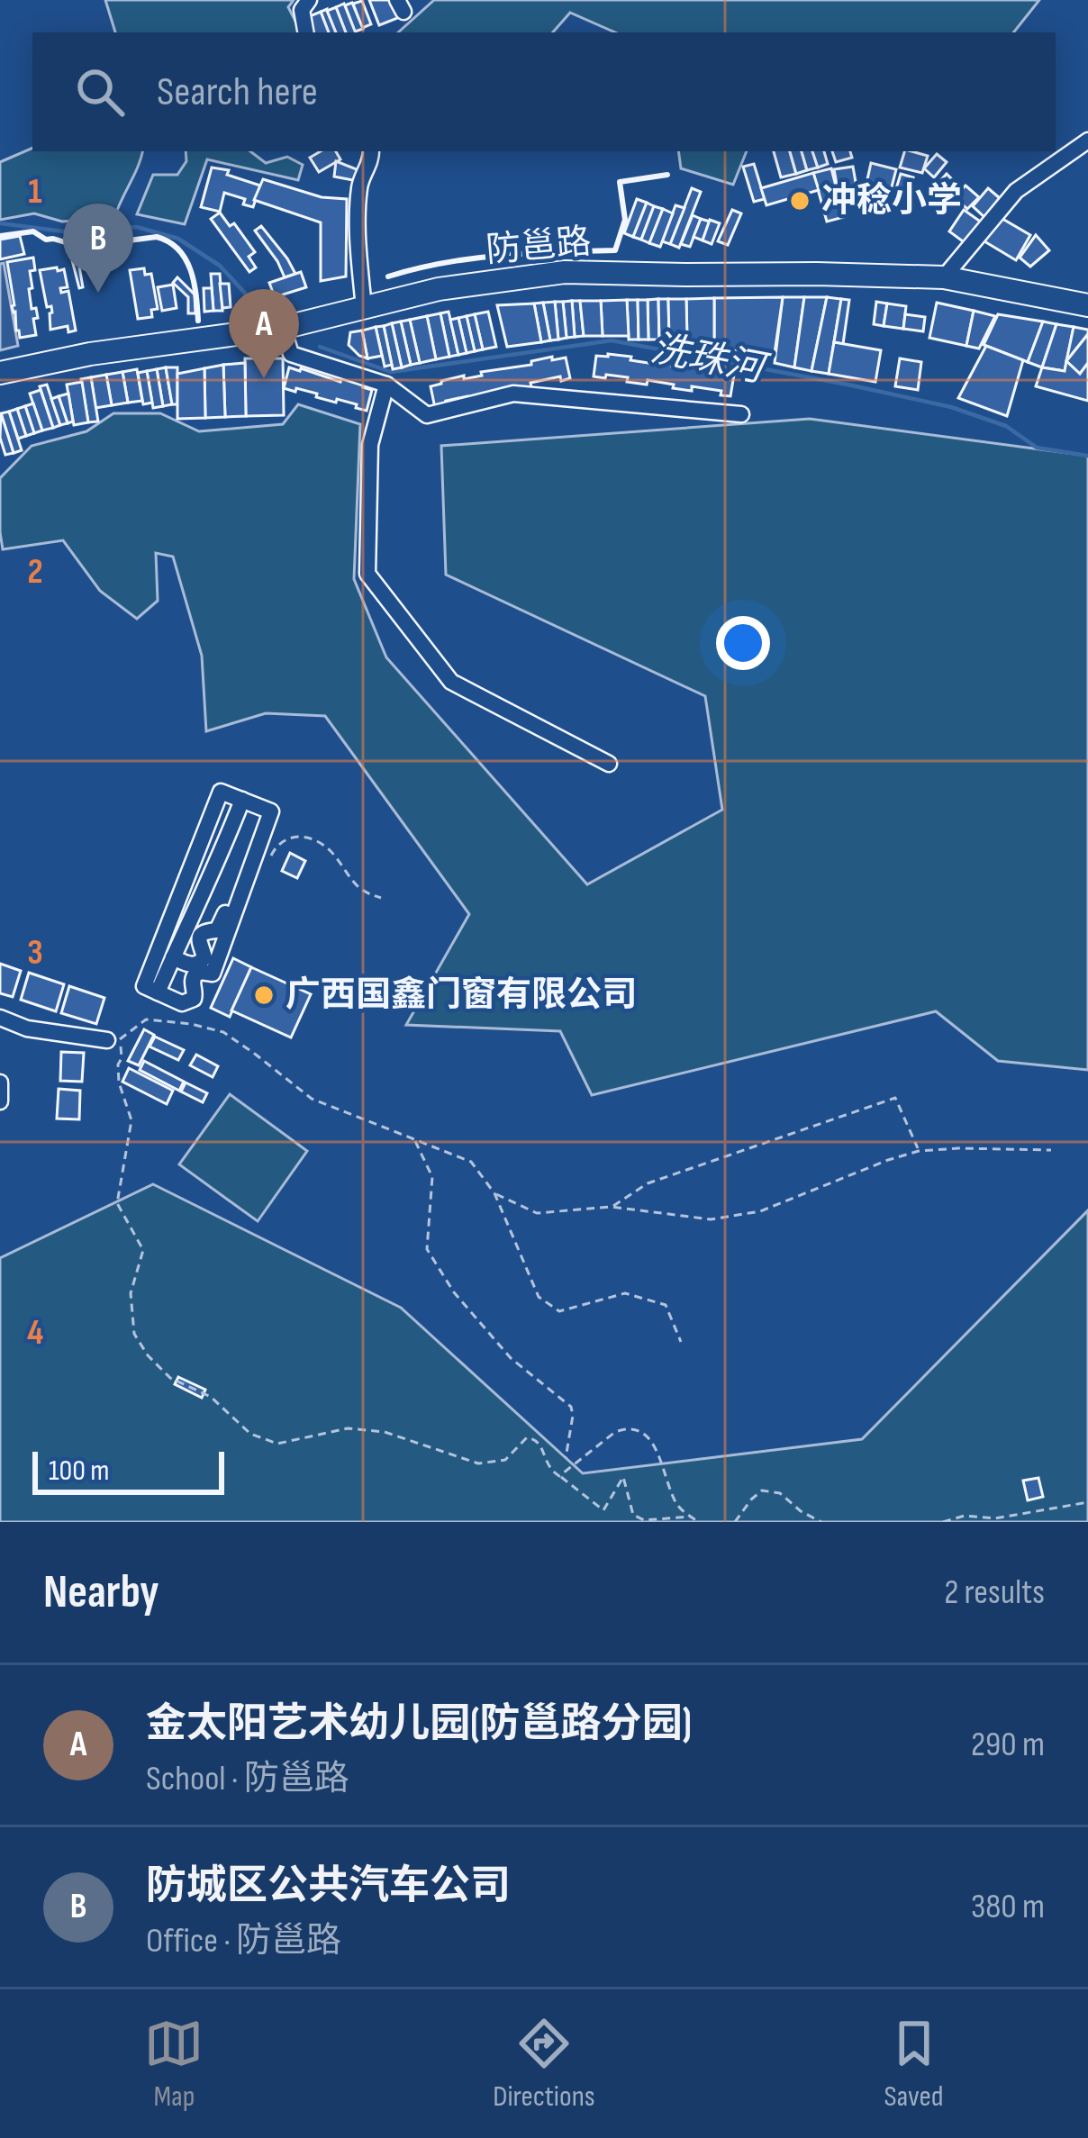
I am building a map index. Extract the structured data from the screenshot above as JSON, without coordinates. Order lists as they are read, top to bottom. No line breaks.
{"streets":{"highway":["防邕路"]},"water":["洗珠河"],"places":["冲稔小学","广西国鑫门窗有限公司"],"scale_bar":"100 m","page":{"search":"Search here","pins":["B","A"],"scale":"100 m","heading":["Nearby","2 results"],"list":[{"mark":"A","name":"金太阳艺术幼儿园(防邕路分园)","note":"School · 防邕路","value":"290 m"},{"mark":"B","name":"防城区公共汽车公司","note":"Office · 防邕路","value":"380 m"}],"nav":["Map","Directions","Saved"]},"grid":{"rows":["1","2","3","4"]}}
